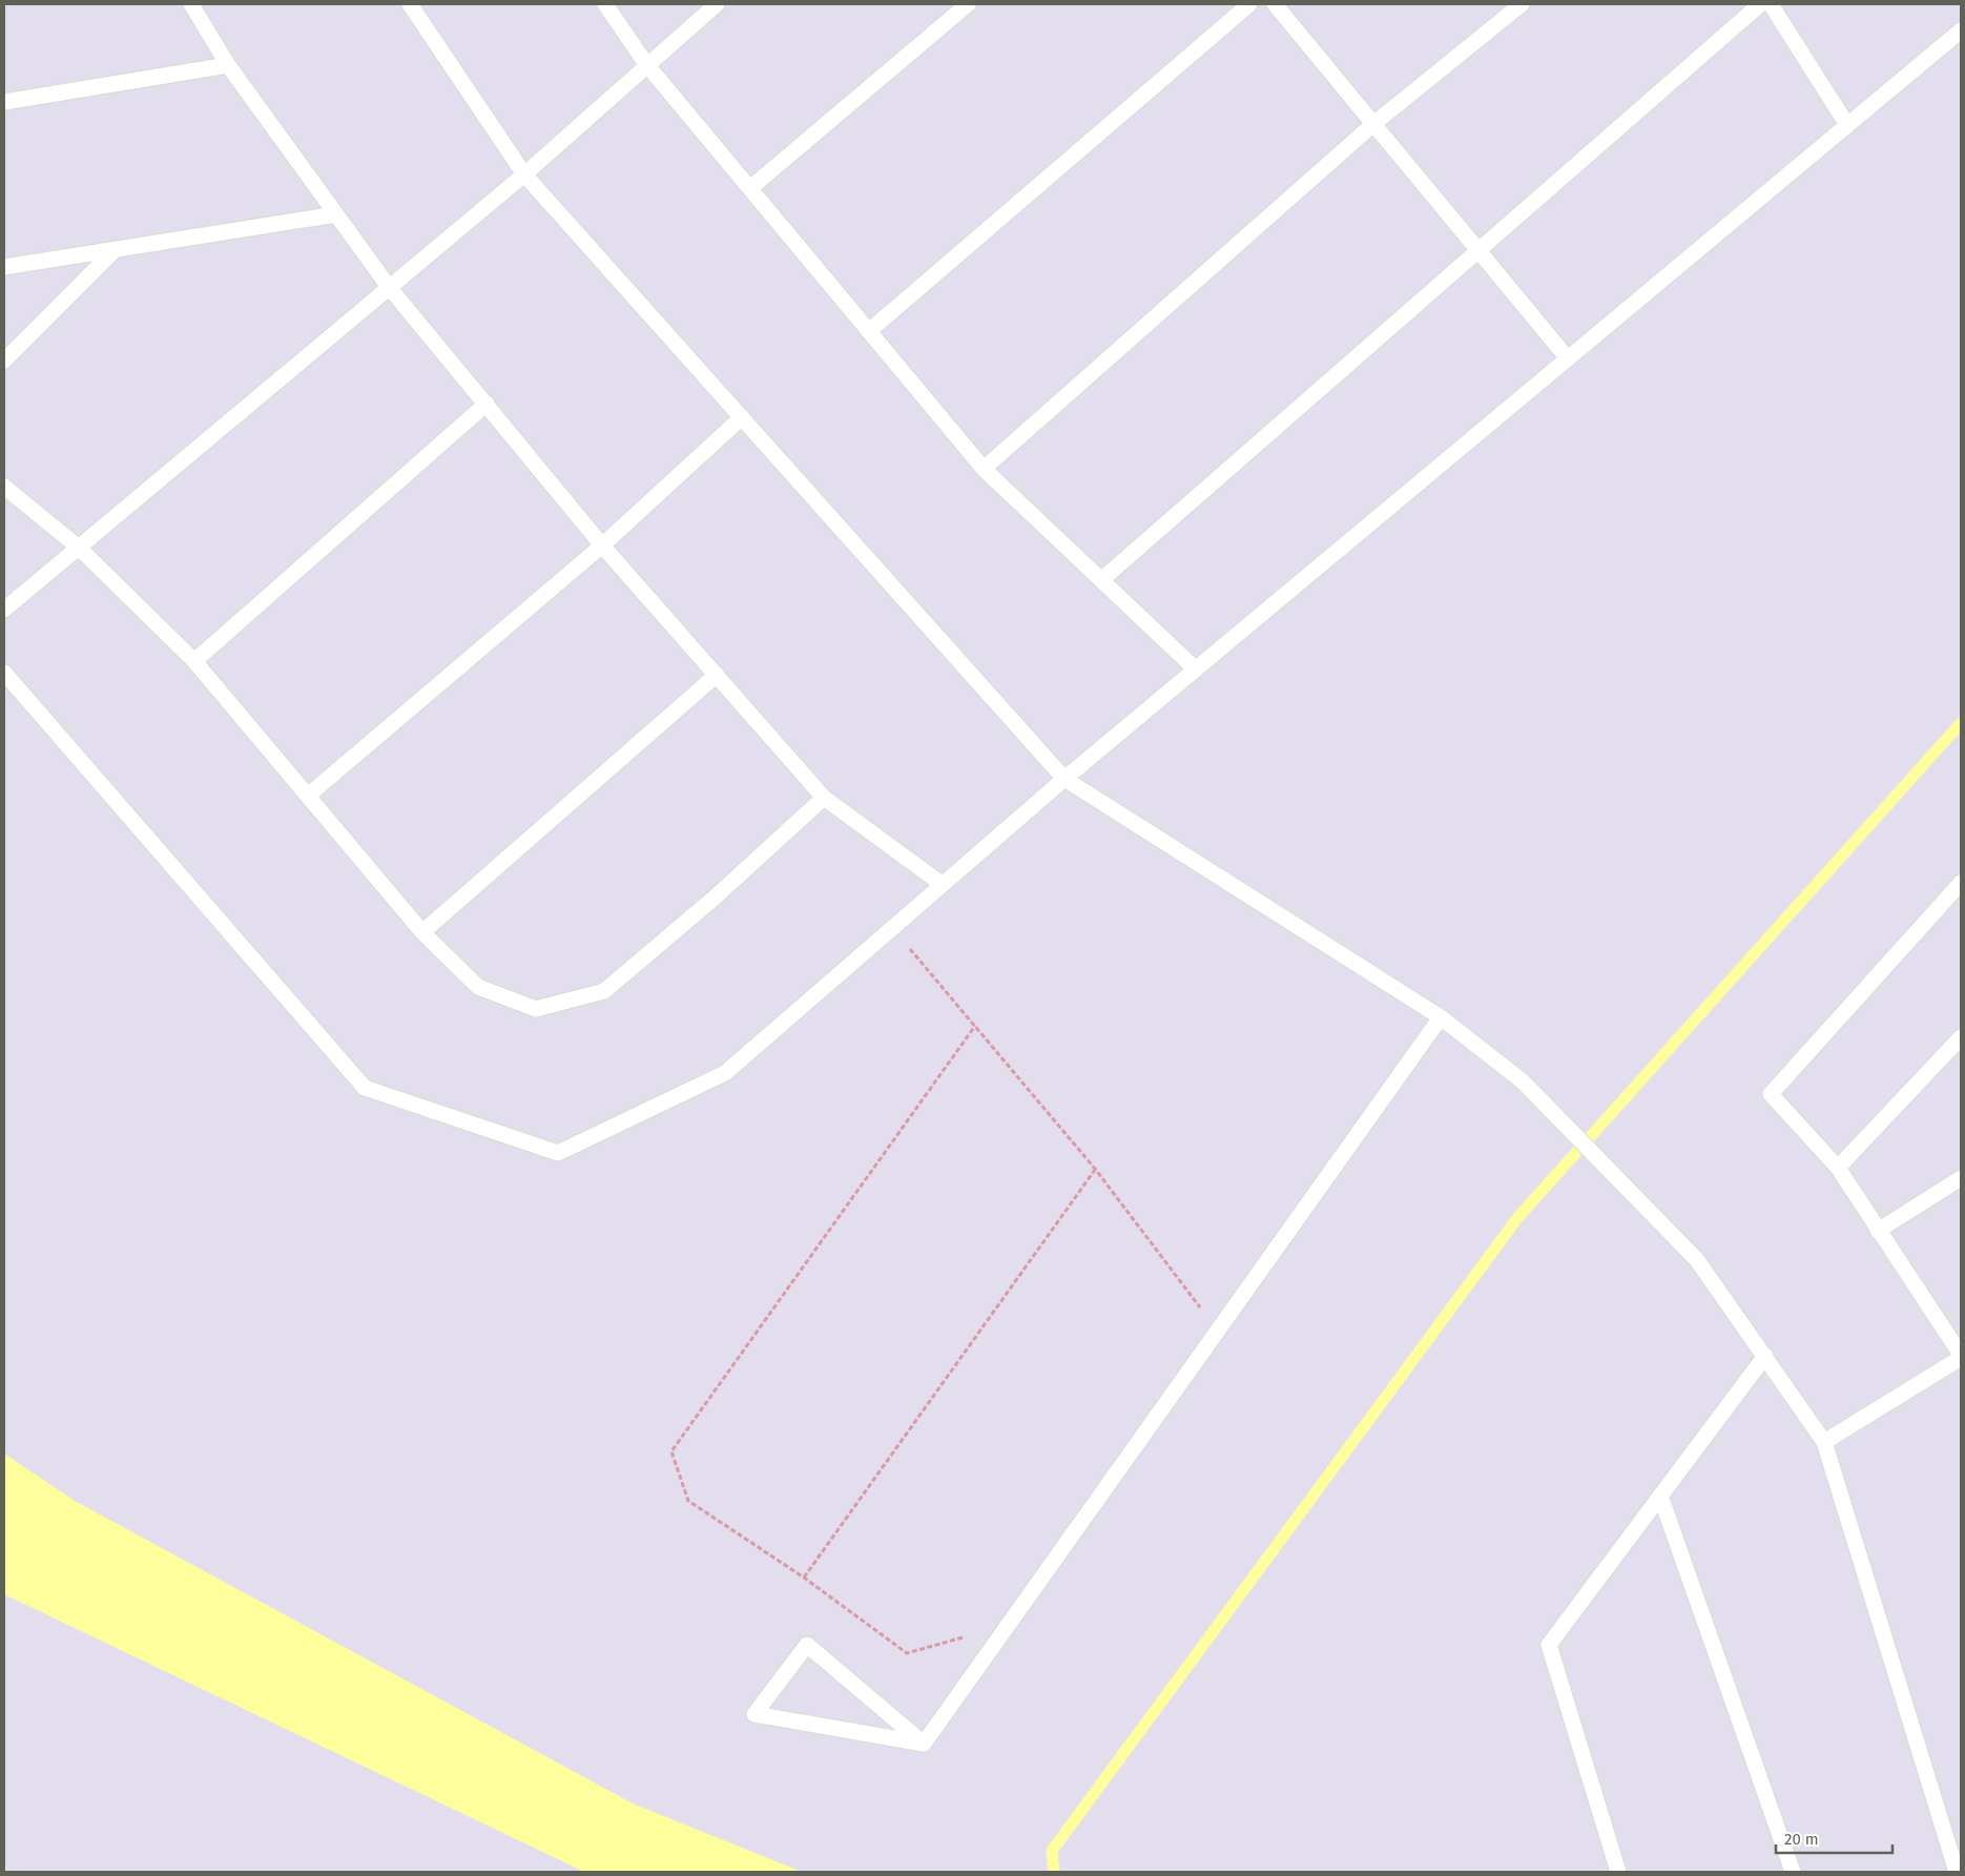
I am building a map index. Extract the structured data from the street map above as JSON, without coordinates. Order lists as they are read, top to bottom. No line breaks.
{"scale_bar":"20 m"}
